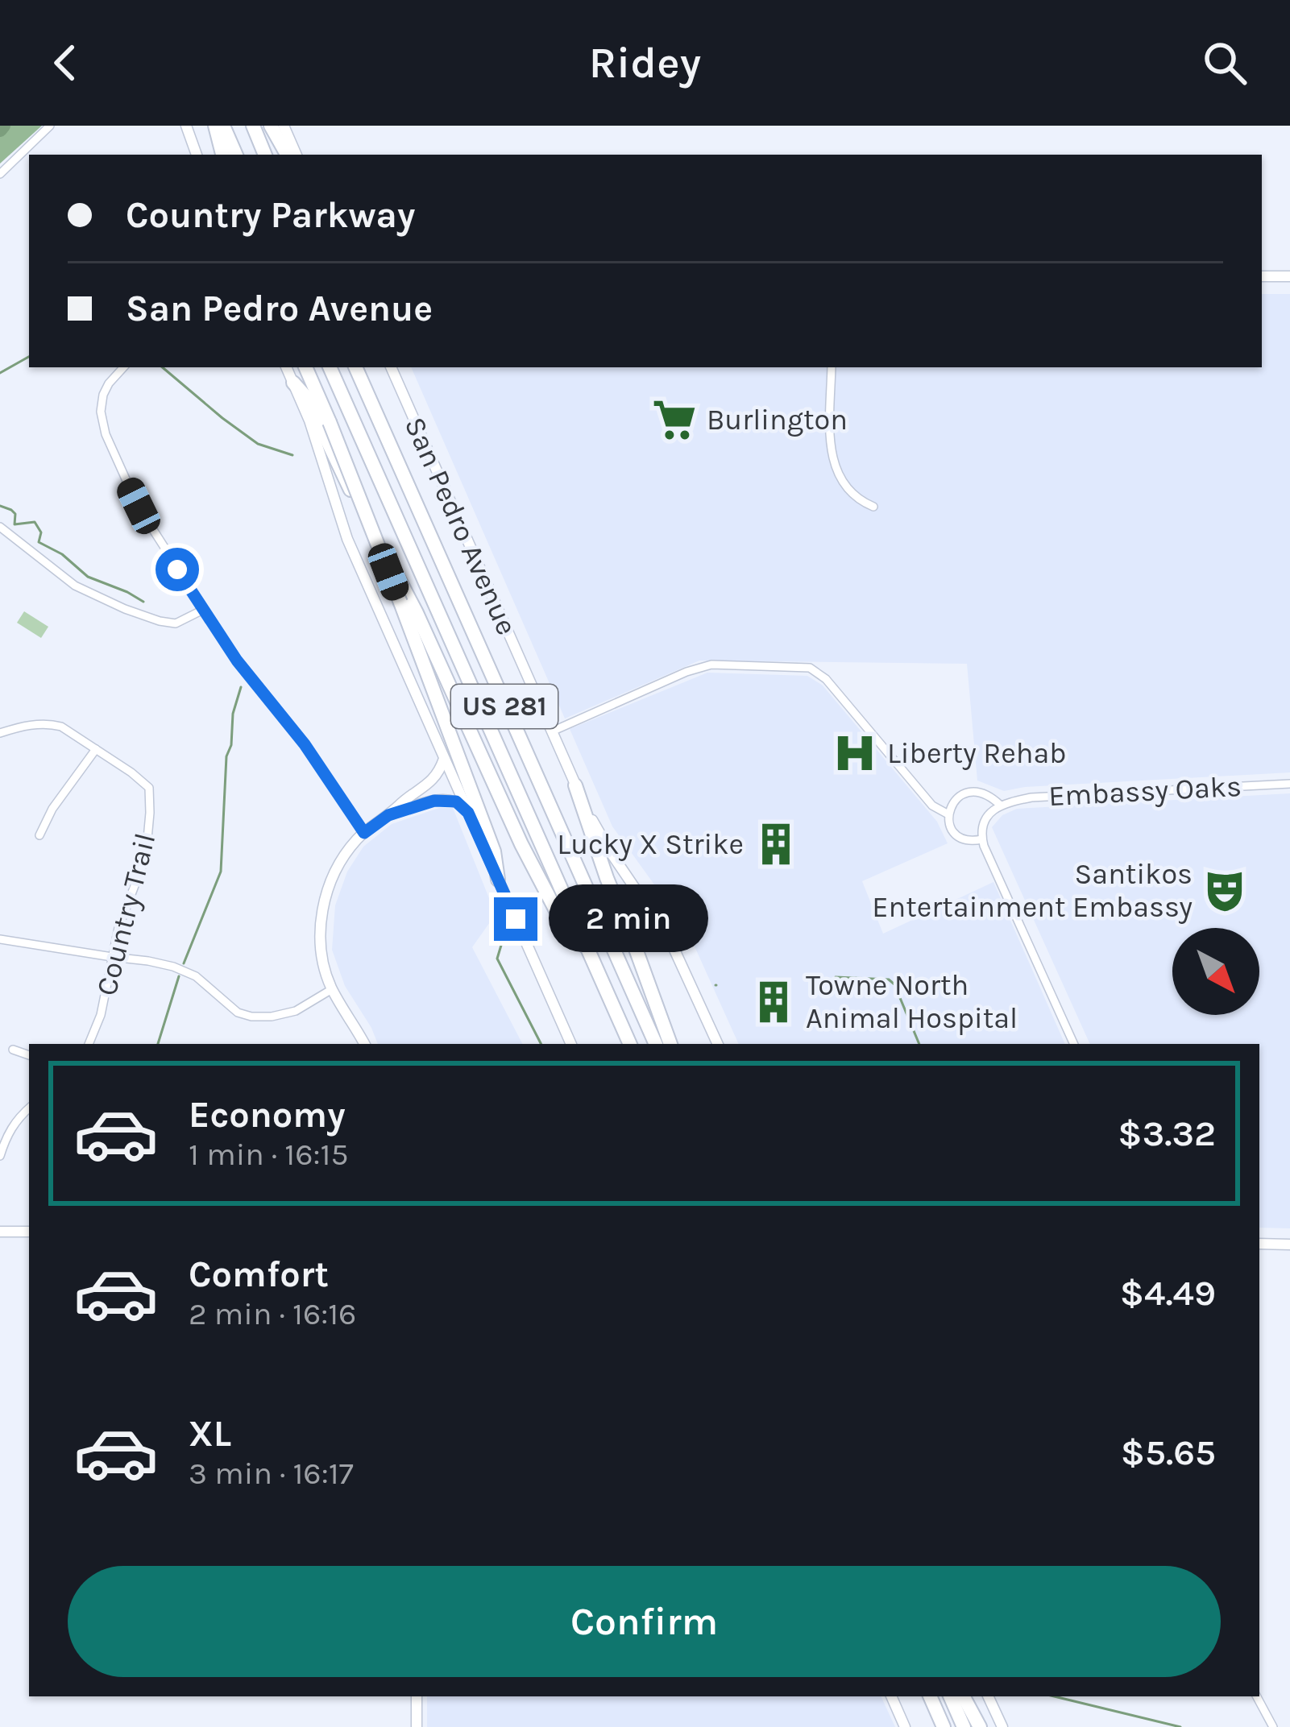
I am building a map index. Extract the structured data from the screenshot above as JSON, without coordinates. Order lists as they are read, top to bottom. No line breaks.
{"streets":{"highway":["US 281"],"main road":["San Pedro Avenue"],"street":["Embassy Oaks","Country Trail"]},"places":{"supermarket":["Burlington"],"hospital":["Liberty Rehab"],"building":["Lucky X Strike","Towne North Animal Hospital"],"theatre":["Santikos Entertainment Embassy"]},"north":"bottom right","page":{"header":"Ridey","banner":["Country Parkway","San Pedro Avenue"],"bubble":"2 min","list":[{"name":"Economy","note":"1 min · 16:15","value":"$3.32"},{"name":"Comfort","note":"2 min · 16:16","value":"$4.49"},{"name":"XL","note":"3 min · 16:17","value":"$5.65"}],"buttons":"Confirm"}}
